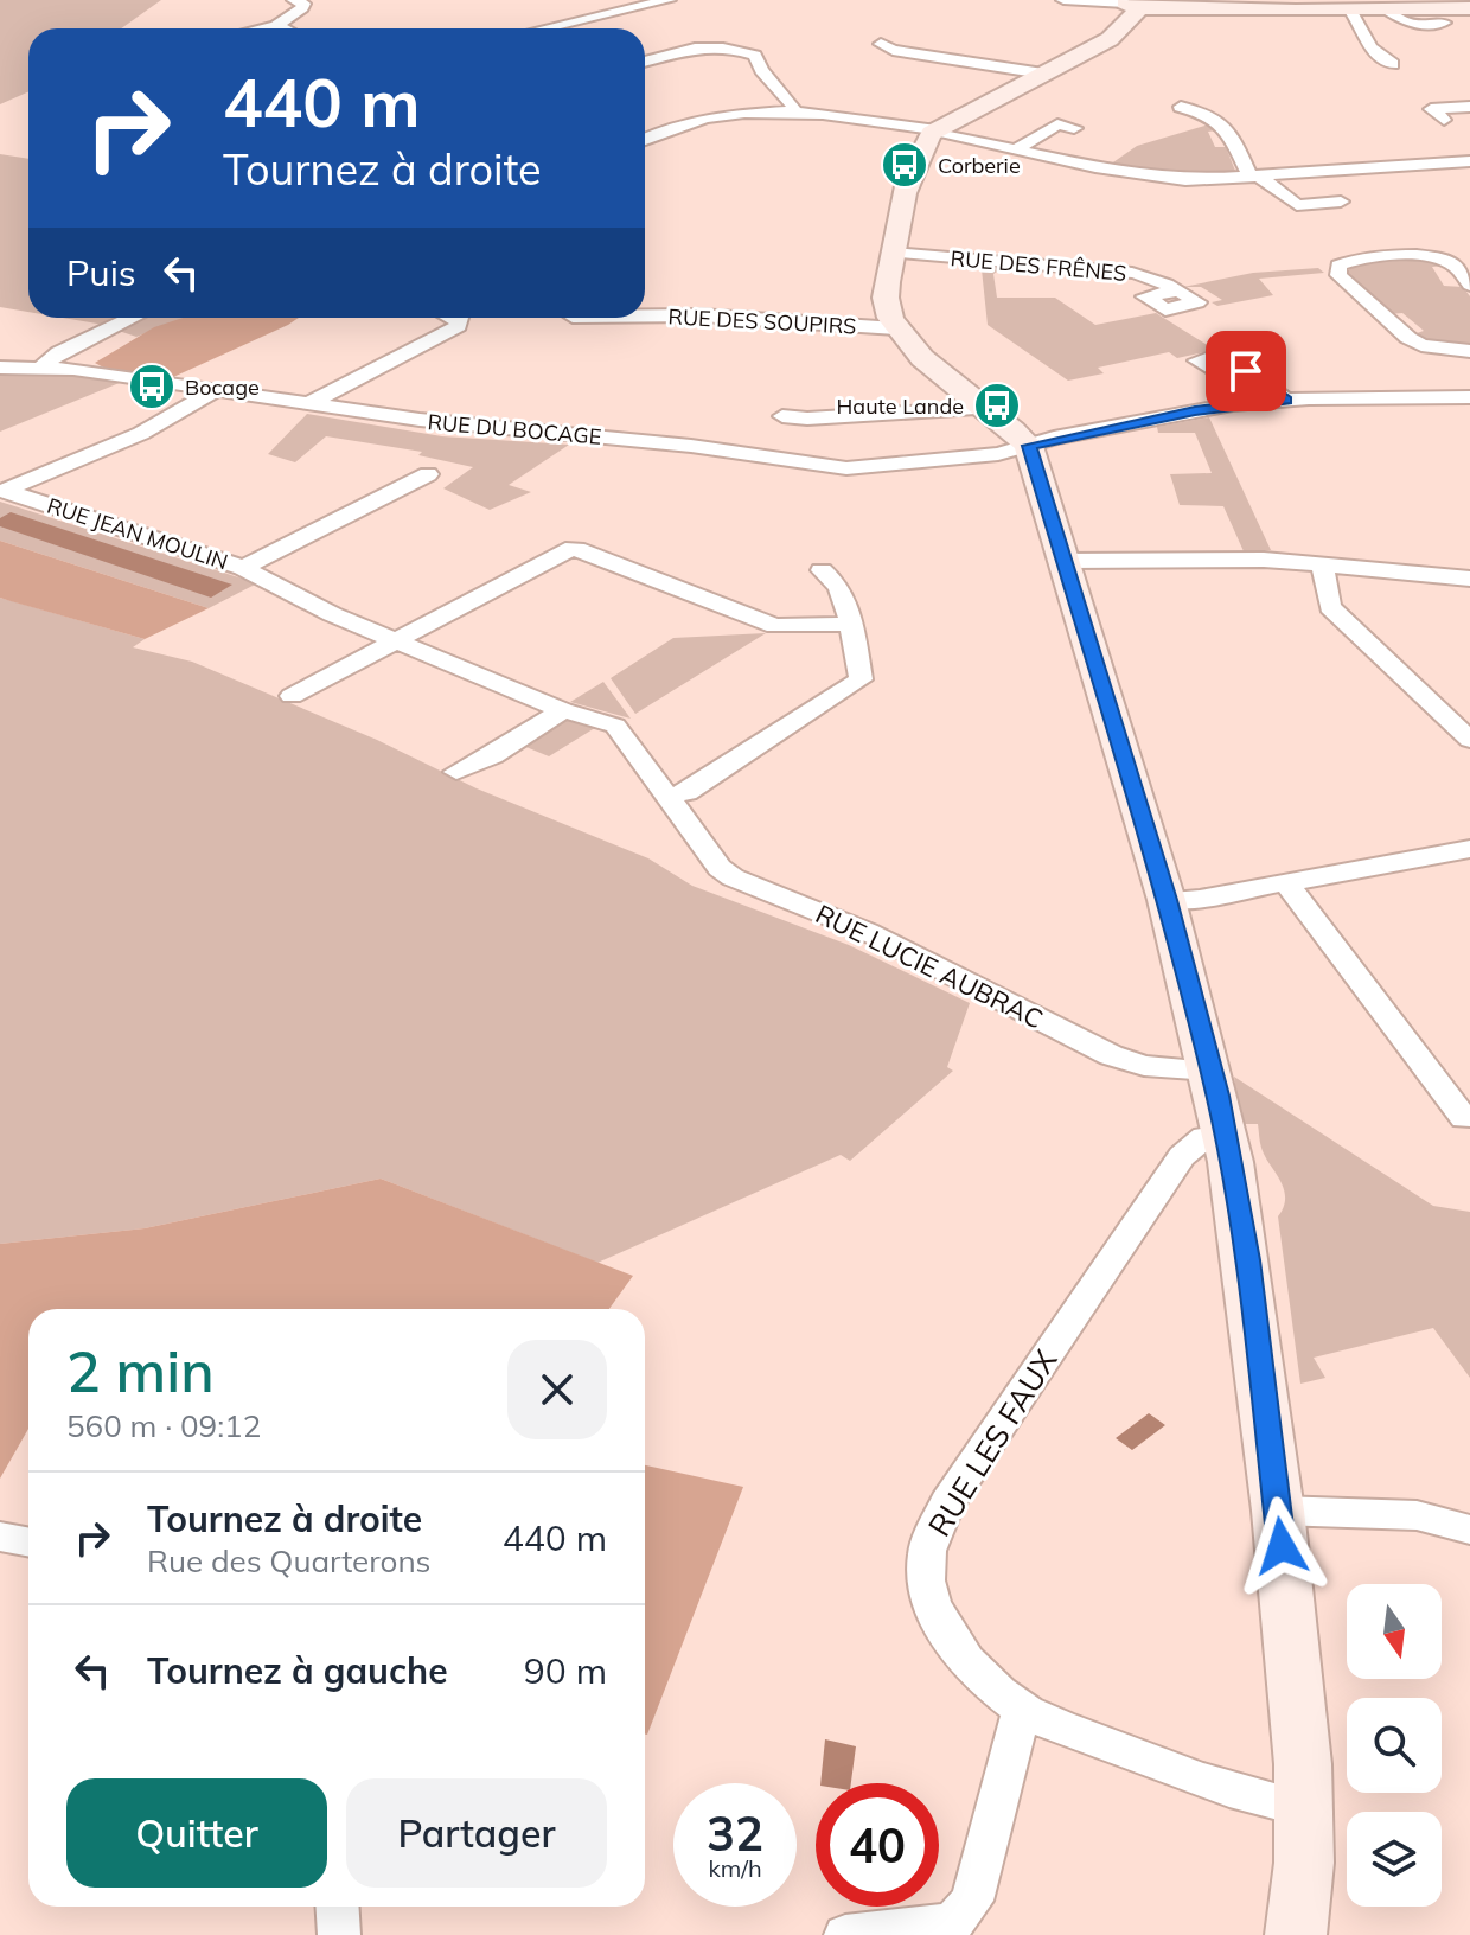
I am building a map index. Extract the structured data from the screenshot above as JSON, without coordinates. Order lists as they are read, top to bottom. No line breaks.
{"streets":{"street":["RUE DES FRÊNES","RUE DES SOUPIRS","RUE DU BOCAGE","RUE JEAN MOULIN","RUE LUCIE AUBRAC","RUE LES FAUX"]},"crossings":[["RUE DU BOCAGE","RUE JEAN MOULIN"],["RUE JEAN MOULIN","RUE LUCIE AUBRAC"]],"places":{"bus stop":["Corberie","Bocage","Haute Lande"]},"north":"bottom","page":{"turn":["440 m","Tournez à droite"],"then":"Puis","heading":["2 min","560 m · 09:12"],"list":[{"name":"Tournez à droite","note":"Rue des Quarterons","value":"440 m"},{"name":"Tournez à gauche","value":"90 m"}],"buttons":["Quitter","Partager"],"speed":"32 km/h","limit":"40"}}
